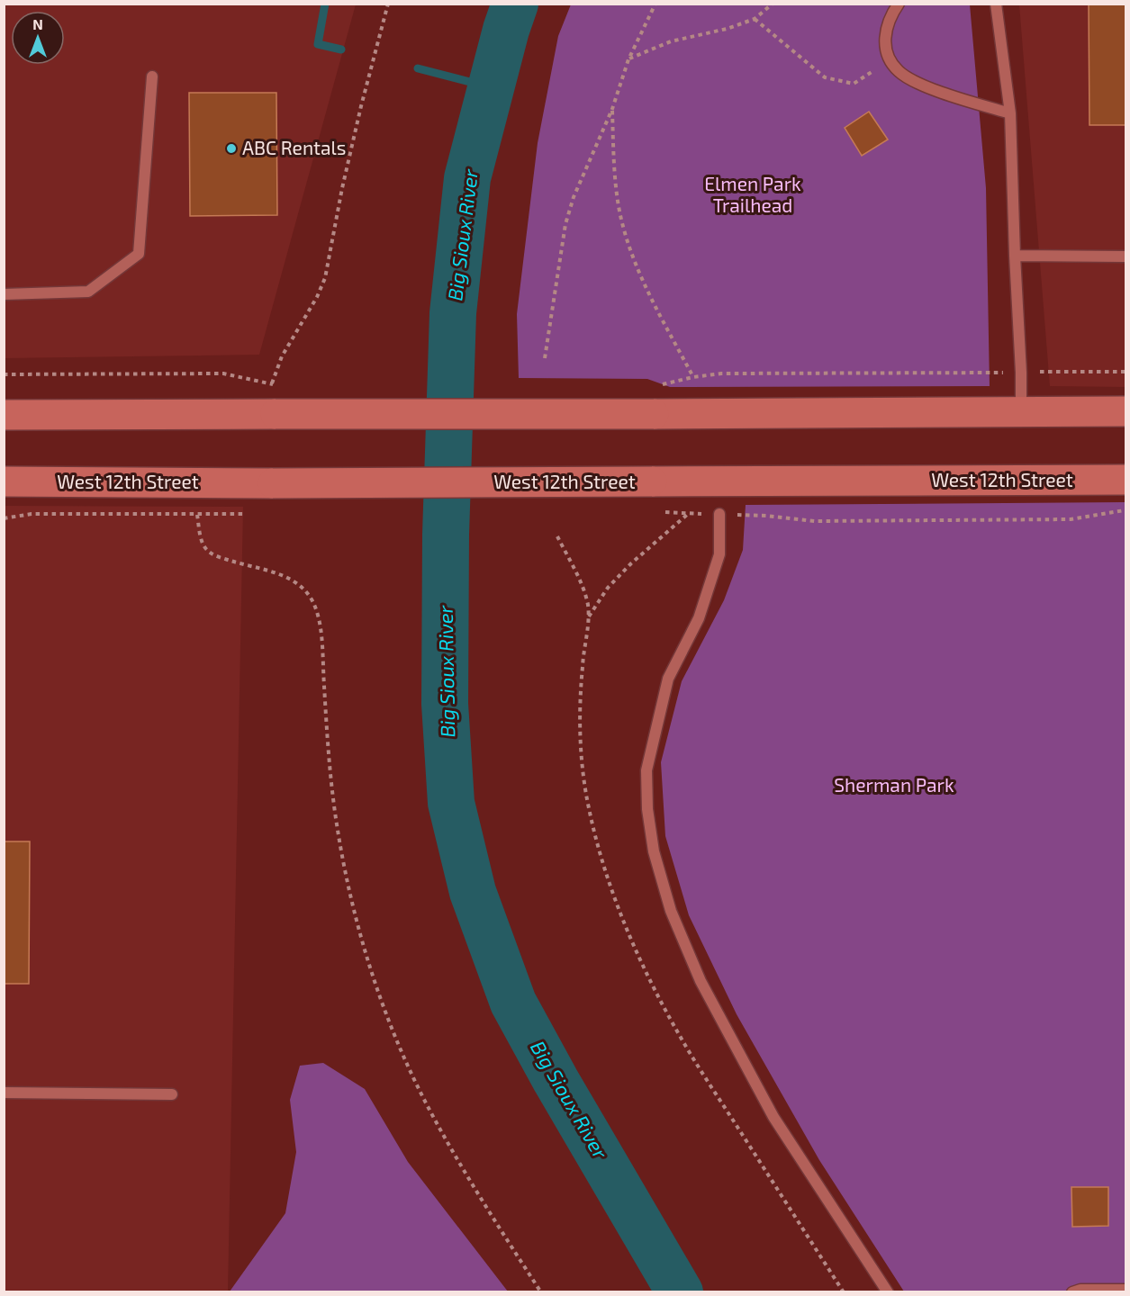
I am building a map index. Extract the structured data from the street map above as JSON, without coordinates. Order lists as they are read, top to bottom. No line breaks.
{"streets":{"main road":["West 12th Street"]},"water":["Big Sioux River"],"parks":["Elmen Park Trailhead","Sherman Park"],"places":["ABC Rentals"],"north":"top"}
